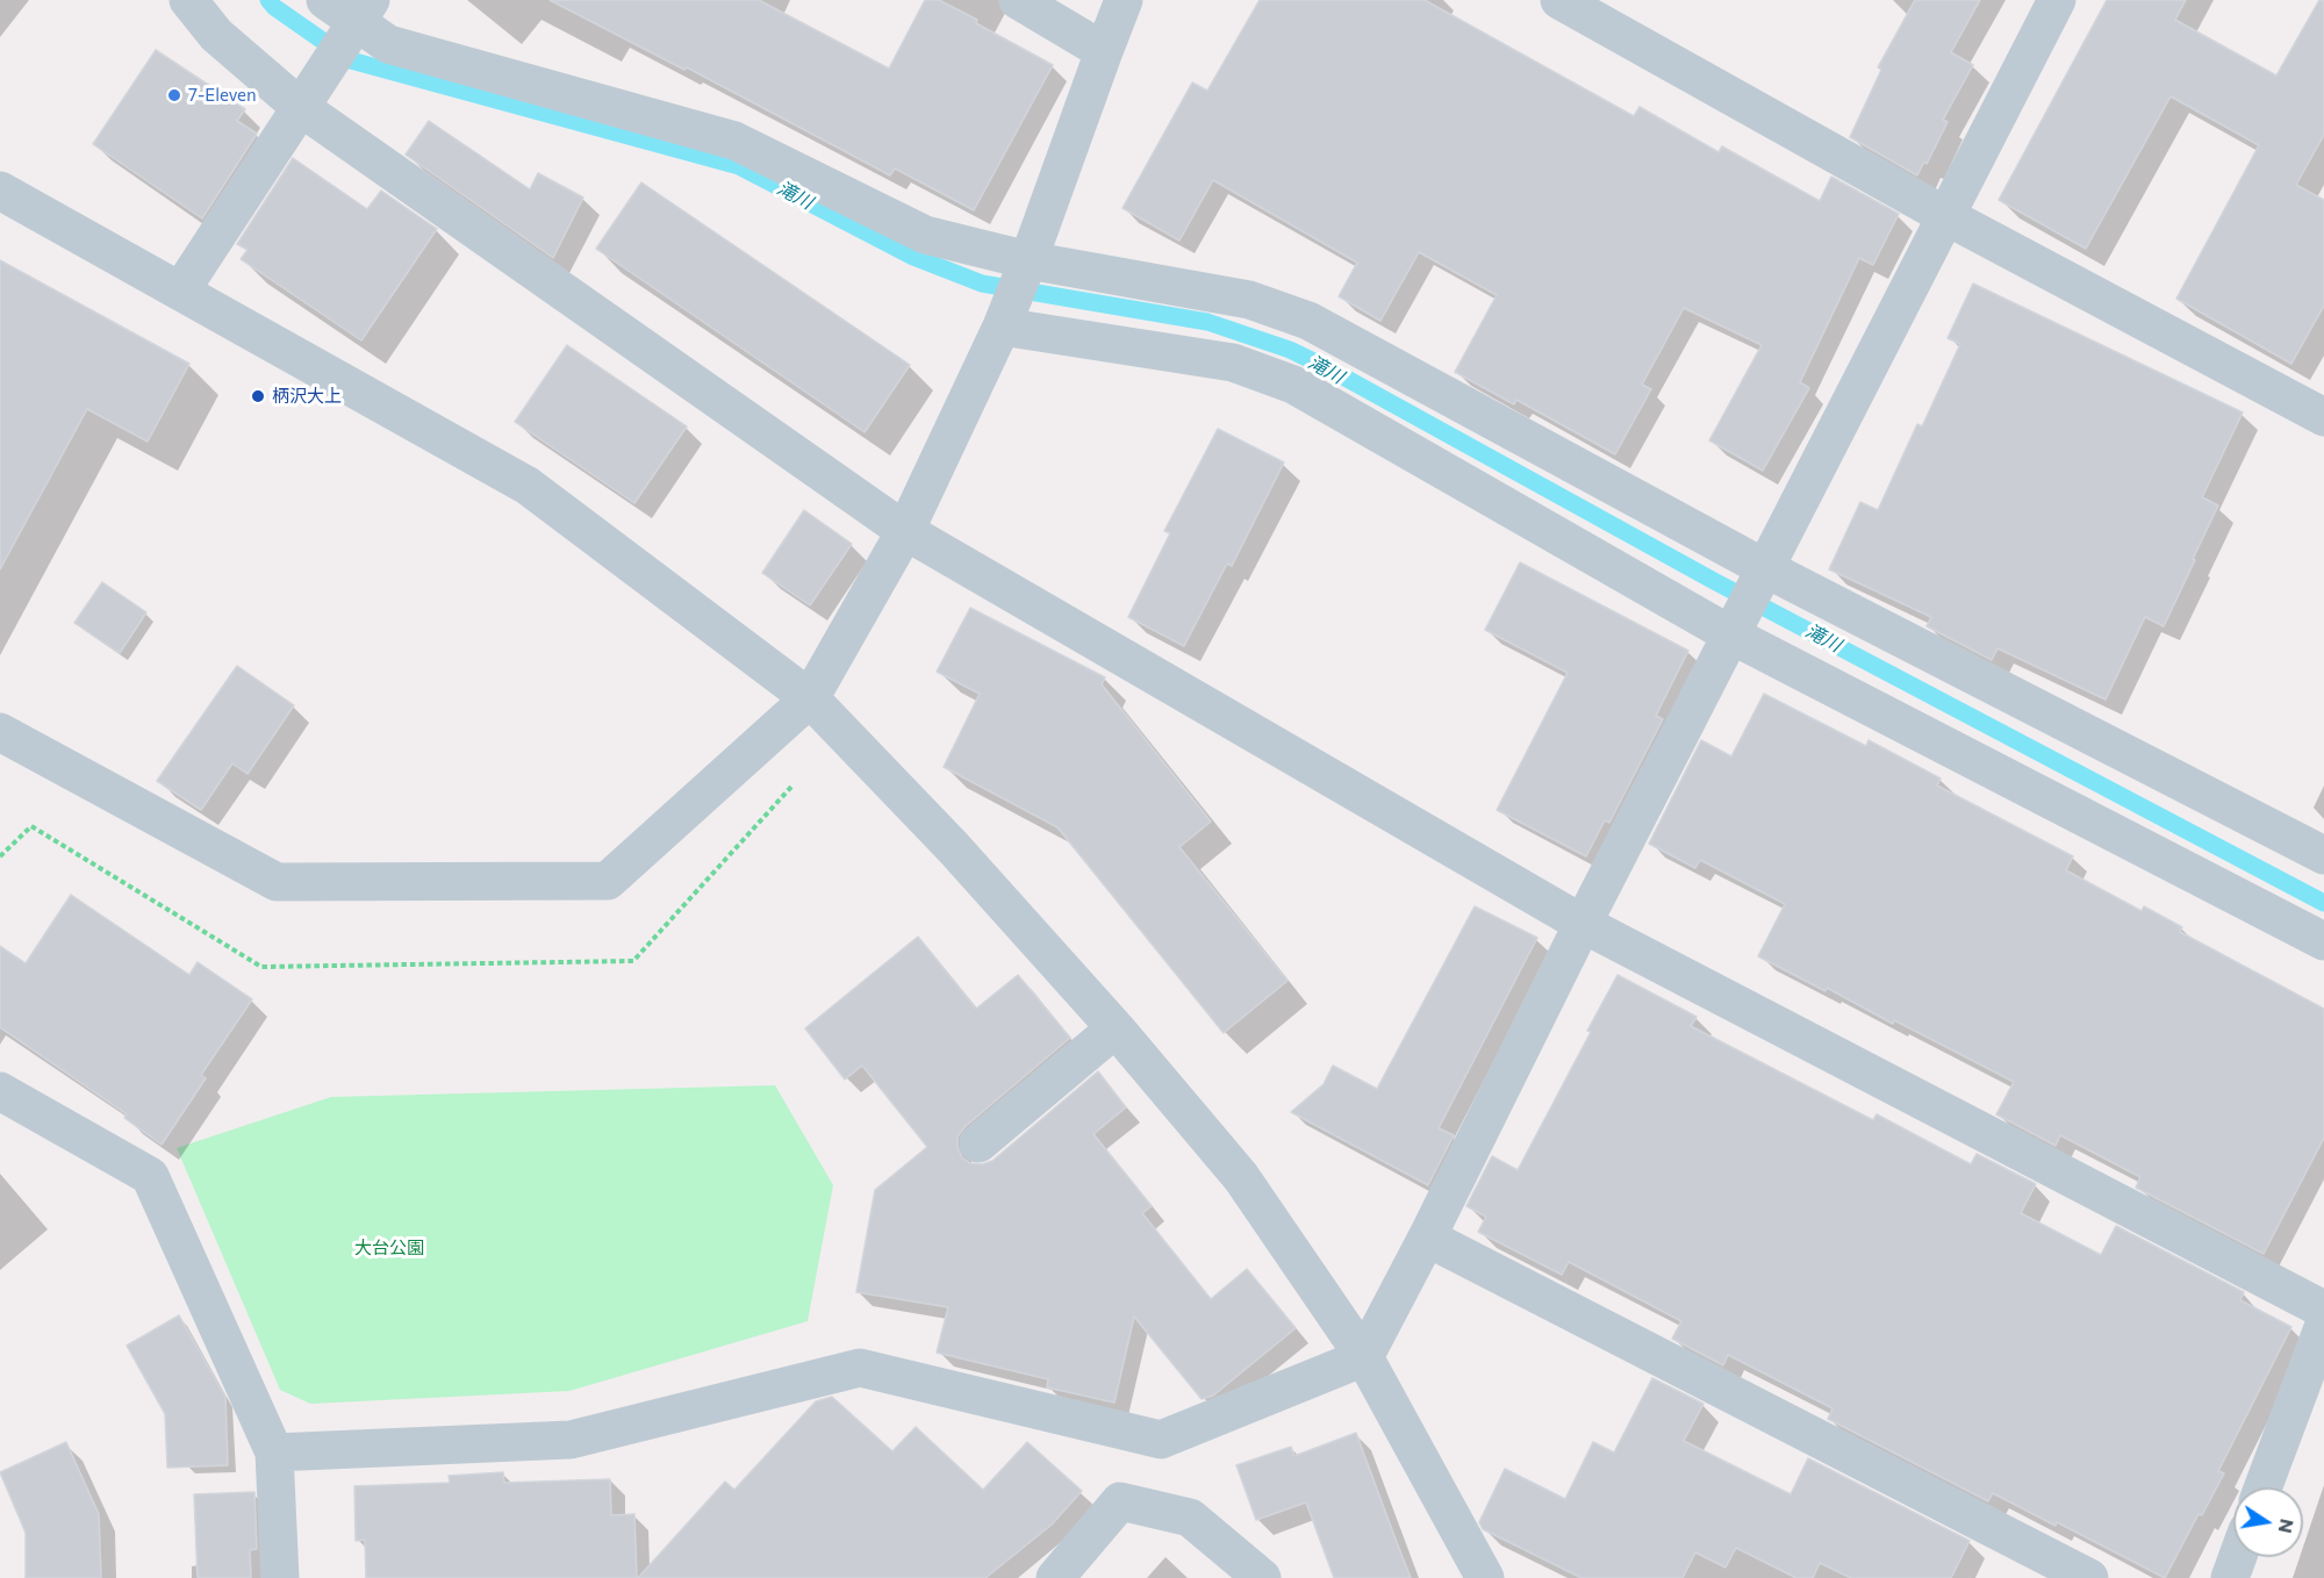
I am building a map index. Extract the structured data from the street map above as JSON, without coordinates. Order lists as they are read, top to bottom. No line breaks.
{"water":["滝川"],"parks":["大台公園"],"places":["7-Eleven","柄沢大上"],"north":"right"}
